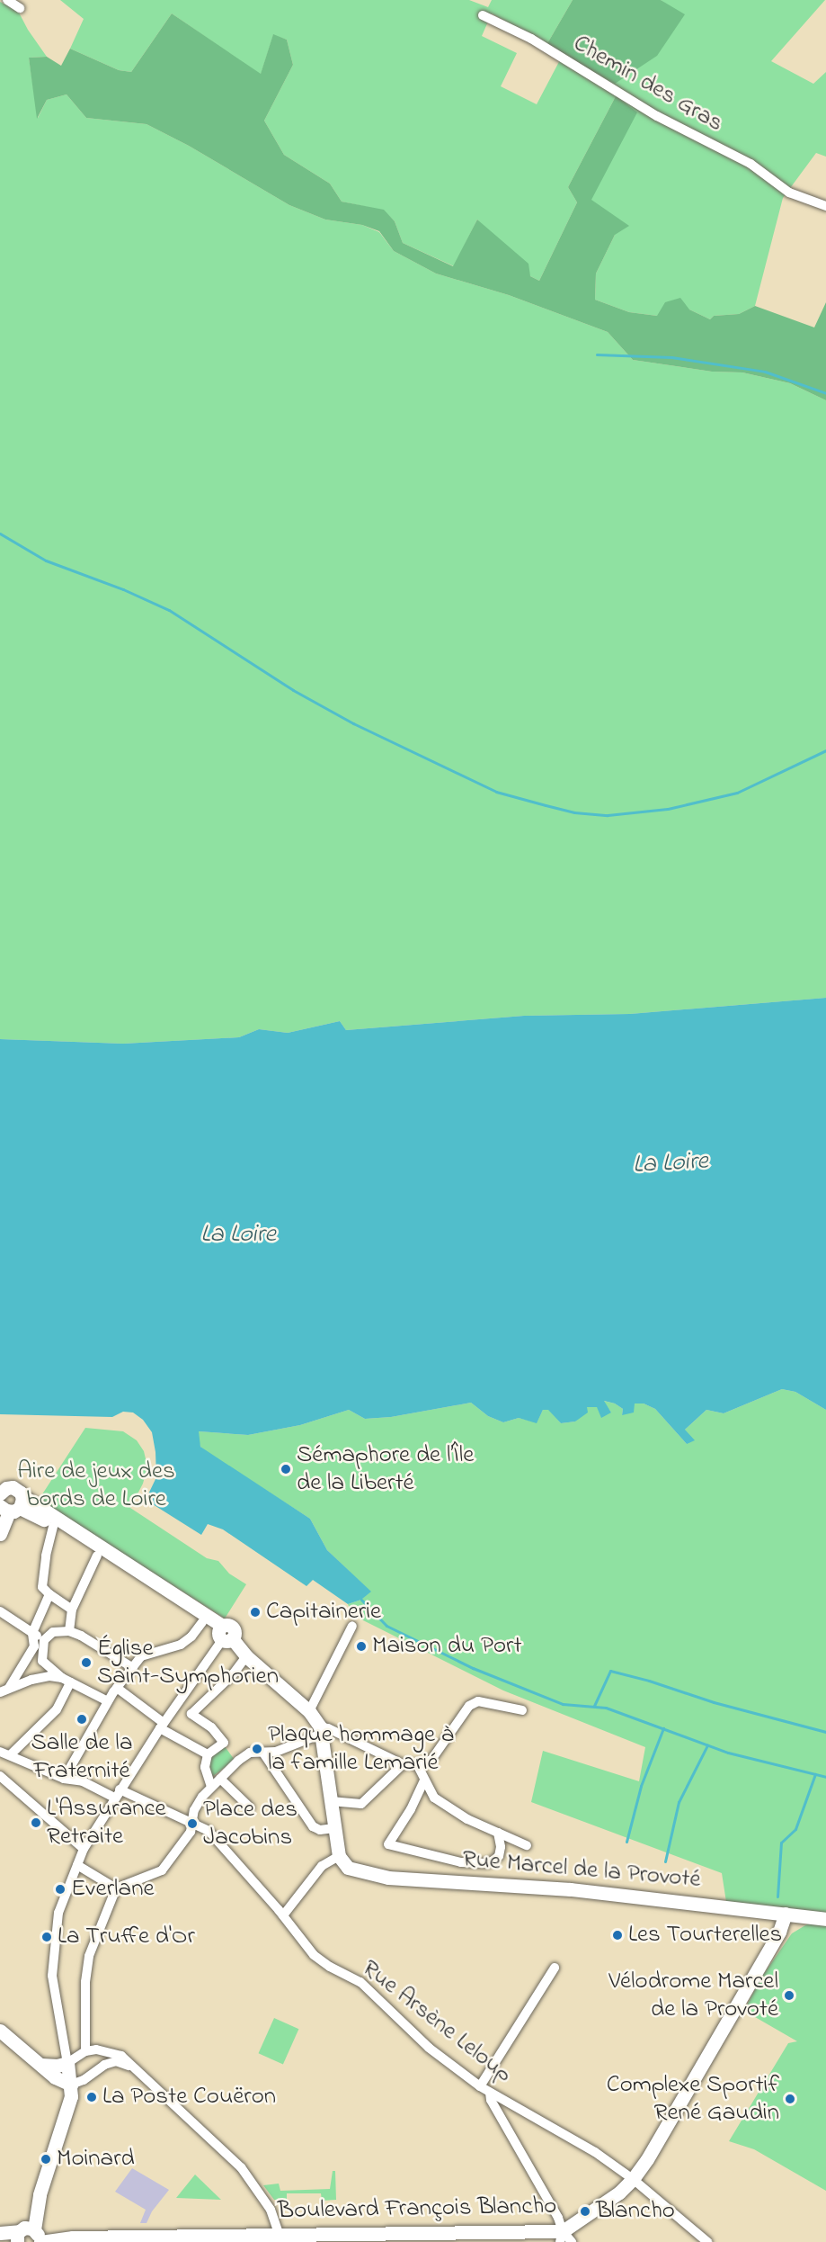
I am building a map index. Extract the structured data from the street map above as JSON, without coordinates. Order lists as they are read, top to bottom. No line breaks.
{"streets":{"street":["Chemin des Gras","Rue Marcel de la Provoté","Rue Arsène Leloup","Boulevard François Blancho"]},"crossings":[["Rue Marcel de la Provoté","Boulevard François Blancho"],["Rue Arsène Leloup","Boulevard François Blancho"]],"water":["La Loire"],"parks":["Aire de jeux des bords de Loire"],"places":["Sémaphore de l’Île de la Liberté","Capitainerie","Maison du Port","Église Saint-Symphorien","Salle de la Fraternité","Plaque hommage à la famille Lemarié","L'Assurance Retraite","Place des Jacobins","Everlane","Les Tourterelles","La Truffe d'Or","Vélodrome Marcel de la Provoté","La Poste Couëron","Complexe Sportif René Gaudin","Moinard","Blancho"]}
